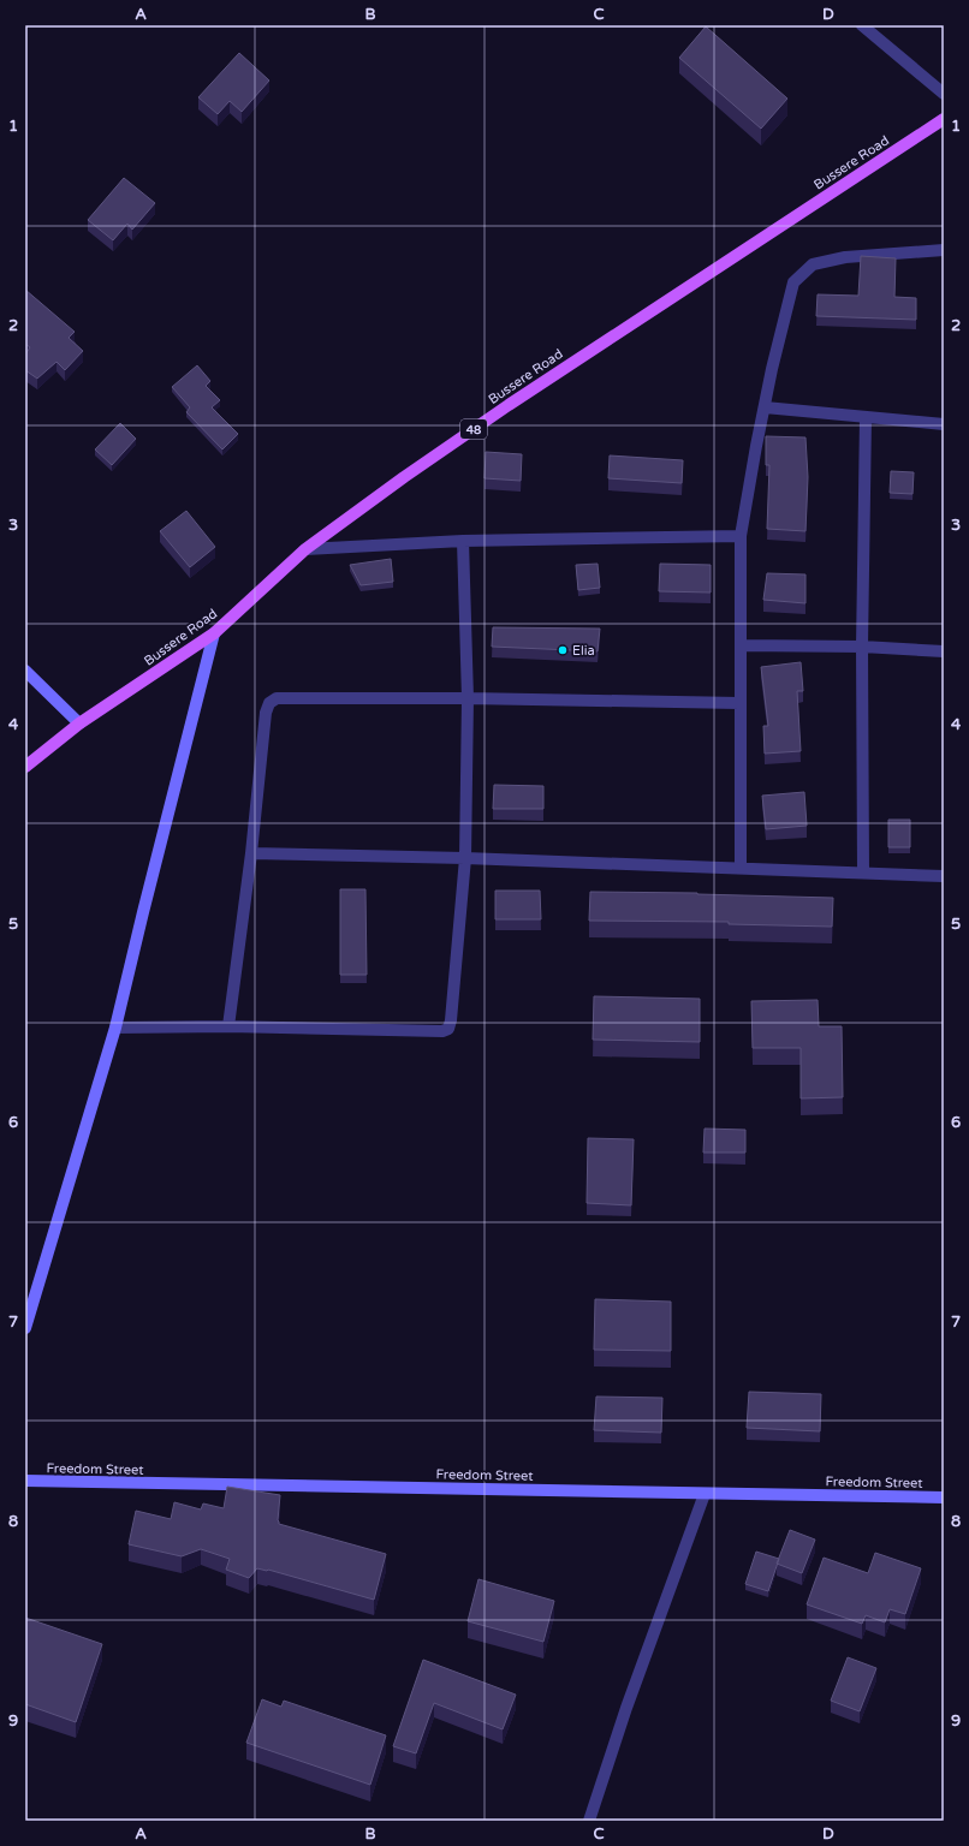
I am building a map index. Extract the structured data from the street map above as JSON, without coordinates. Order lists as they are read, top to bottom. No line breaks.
{"streets":{"main road":["Bussere Road","48"],"street":["Freedom Street"]},"places":["Elia"],"grid":{"columns":["A","B","C","D"],"rows":["1","2","3","4","5","6","7","8","9"]}}
